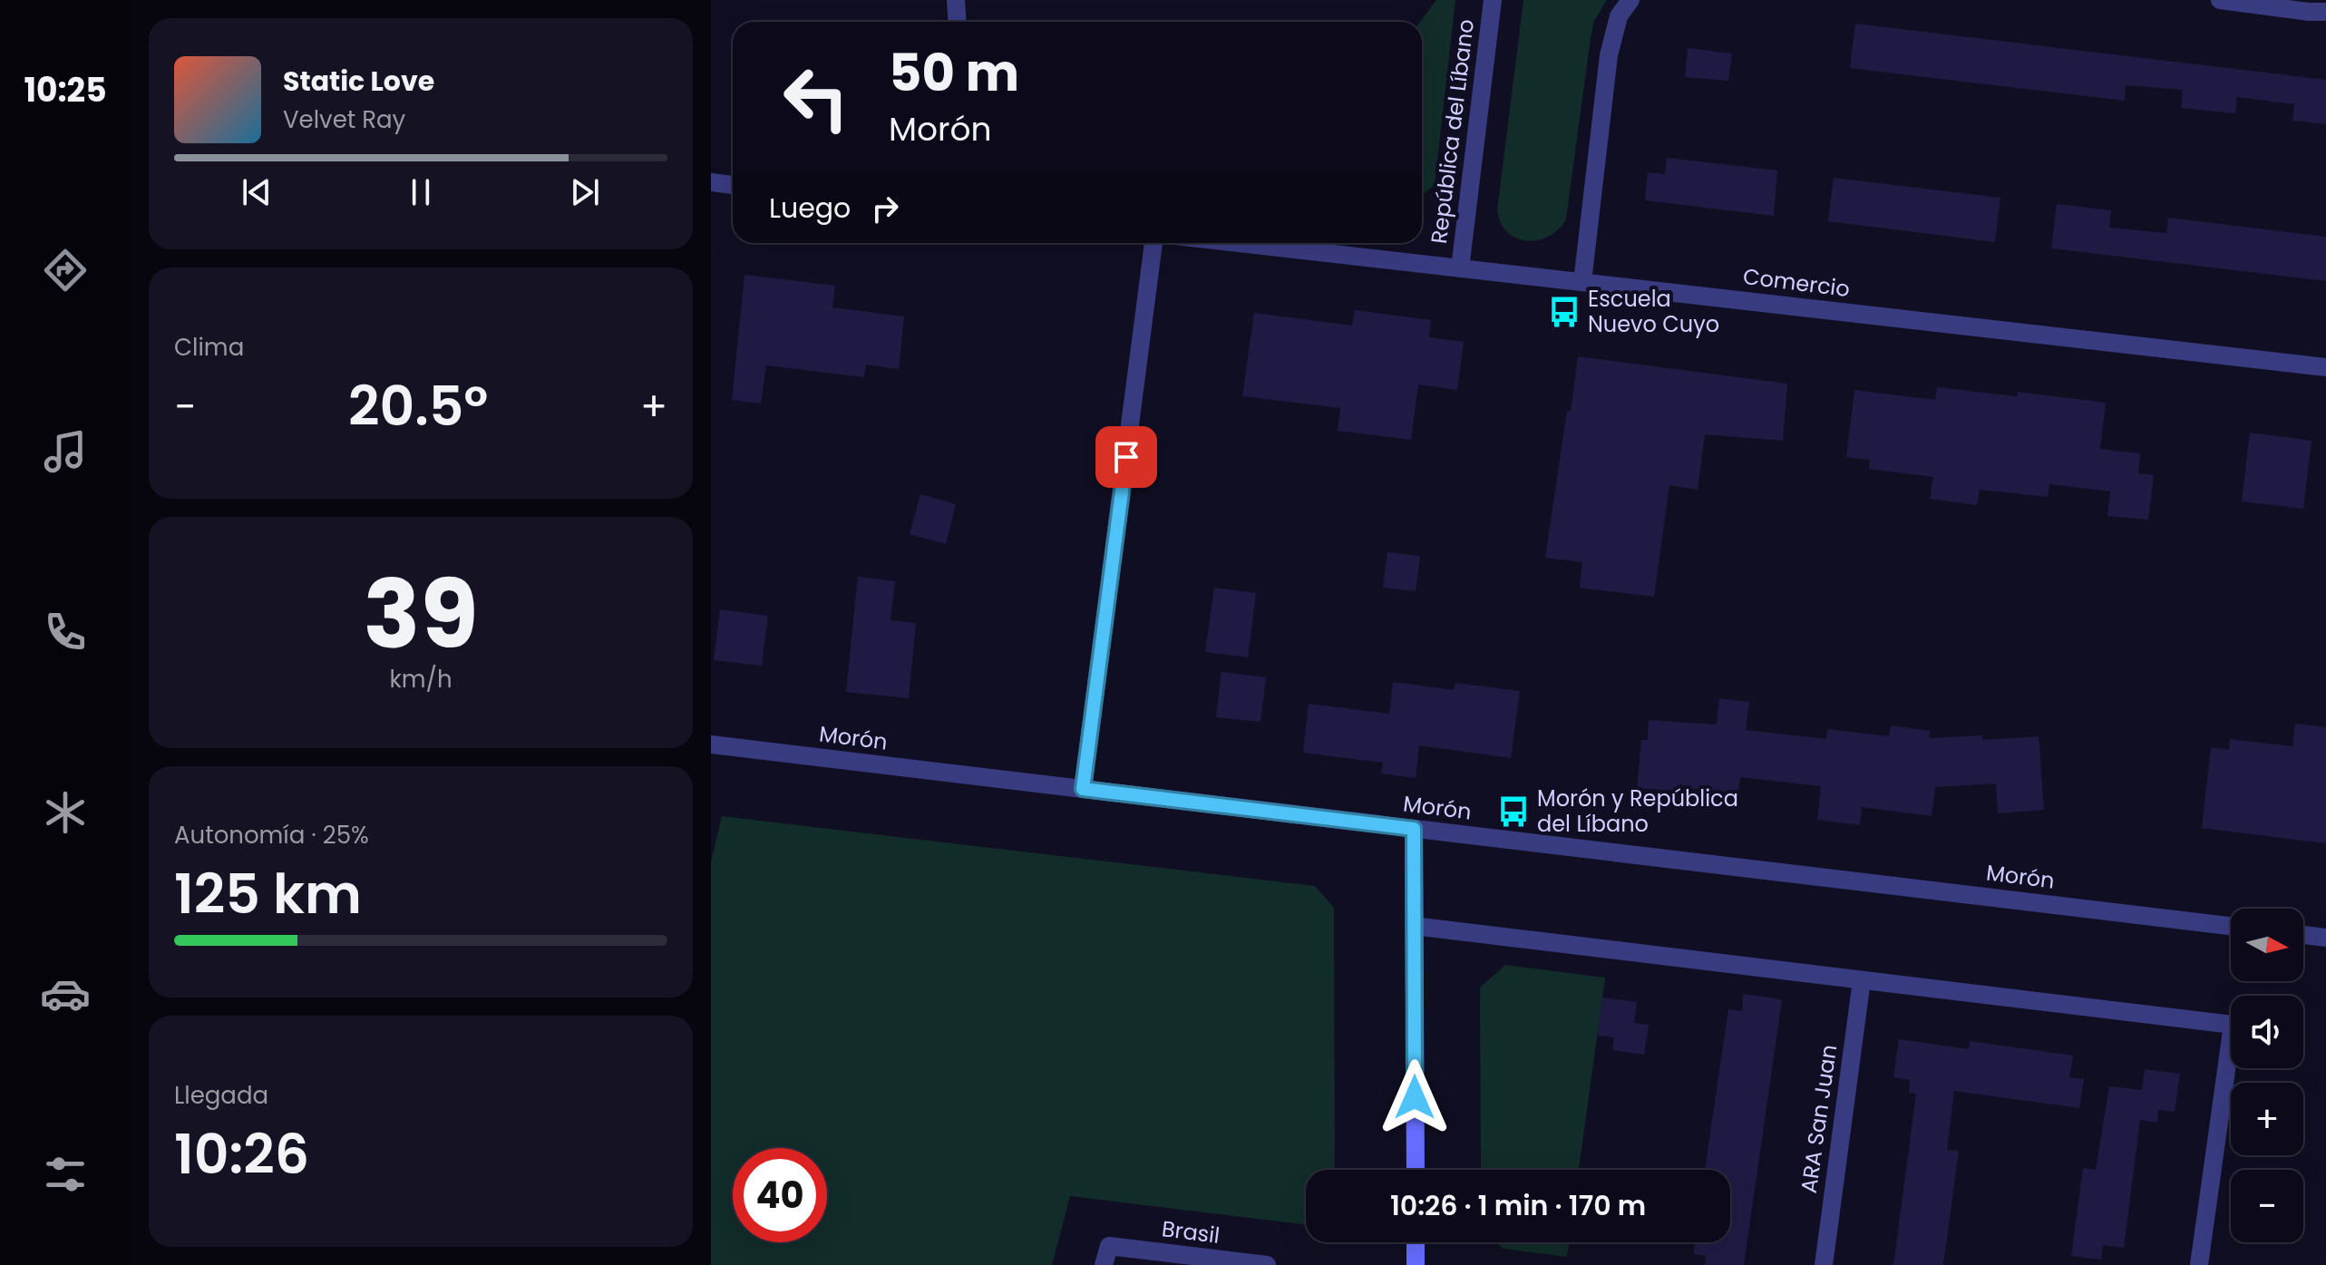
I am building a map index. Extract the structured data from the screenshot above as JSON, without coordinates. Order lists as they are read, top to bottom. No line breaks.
{"streets":{"street":["República del Líbano","Comercio","Morón","ARA San Juan","Brasil"]},"crossings":[["República del Líbano","Comercio"]],"places":{"bus stop":["Escuela Nuevo Cuyo","Morón y República del Líbano"]},"north":"right","page":{"tabs":"10:25","turn":["50 m","Morón"],"song":["Static Love","Velvet Ray"],"then":"Luego","tile":["Clima",["39","km/h"],["Autonomía · 25%","125 km"],["Llegada","10:26"]],"heat":["−","20.5°","+"],"map_buttons":["+","−"],"limit":"40","trip":"10:26 · 1 min · 170 m"}}
